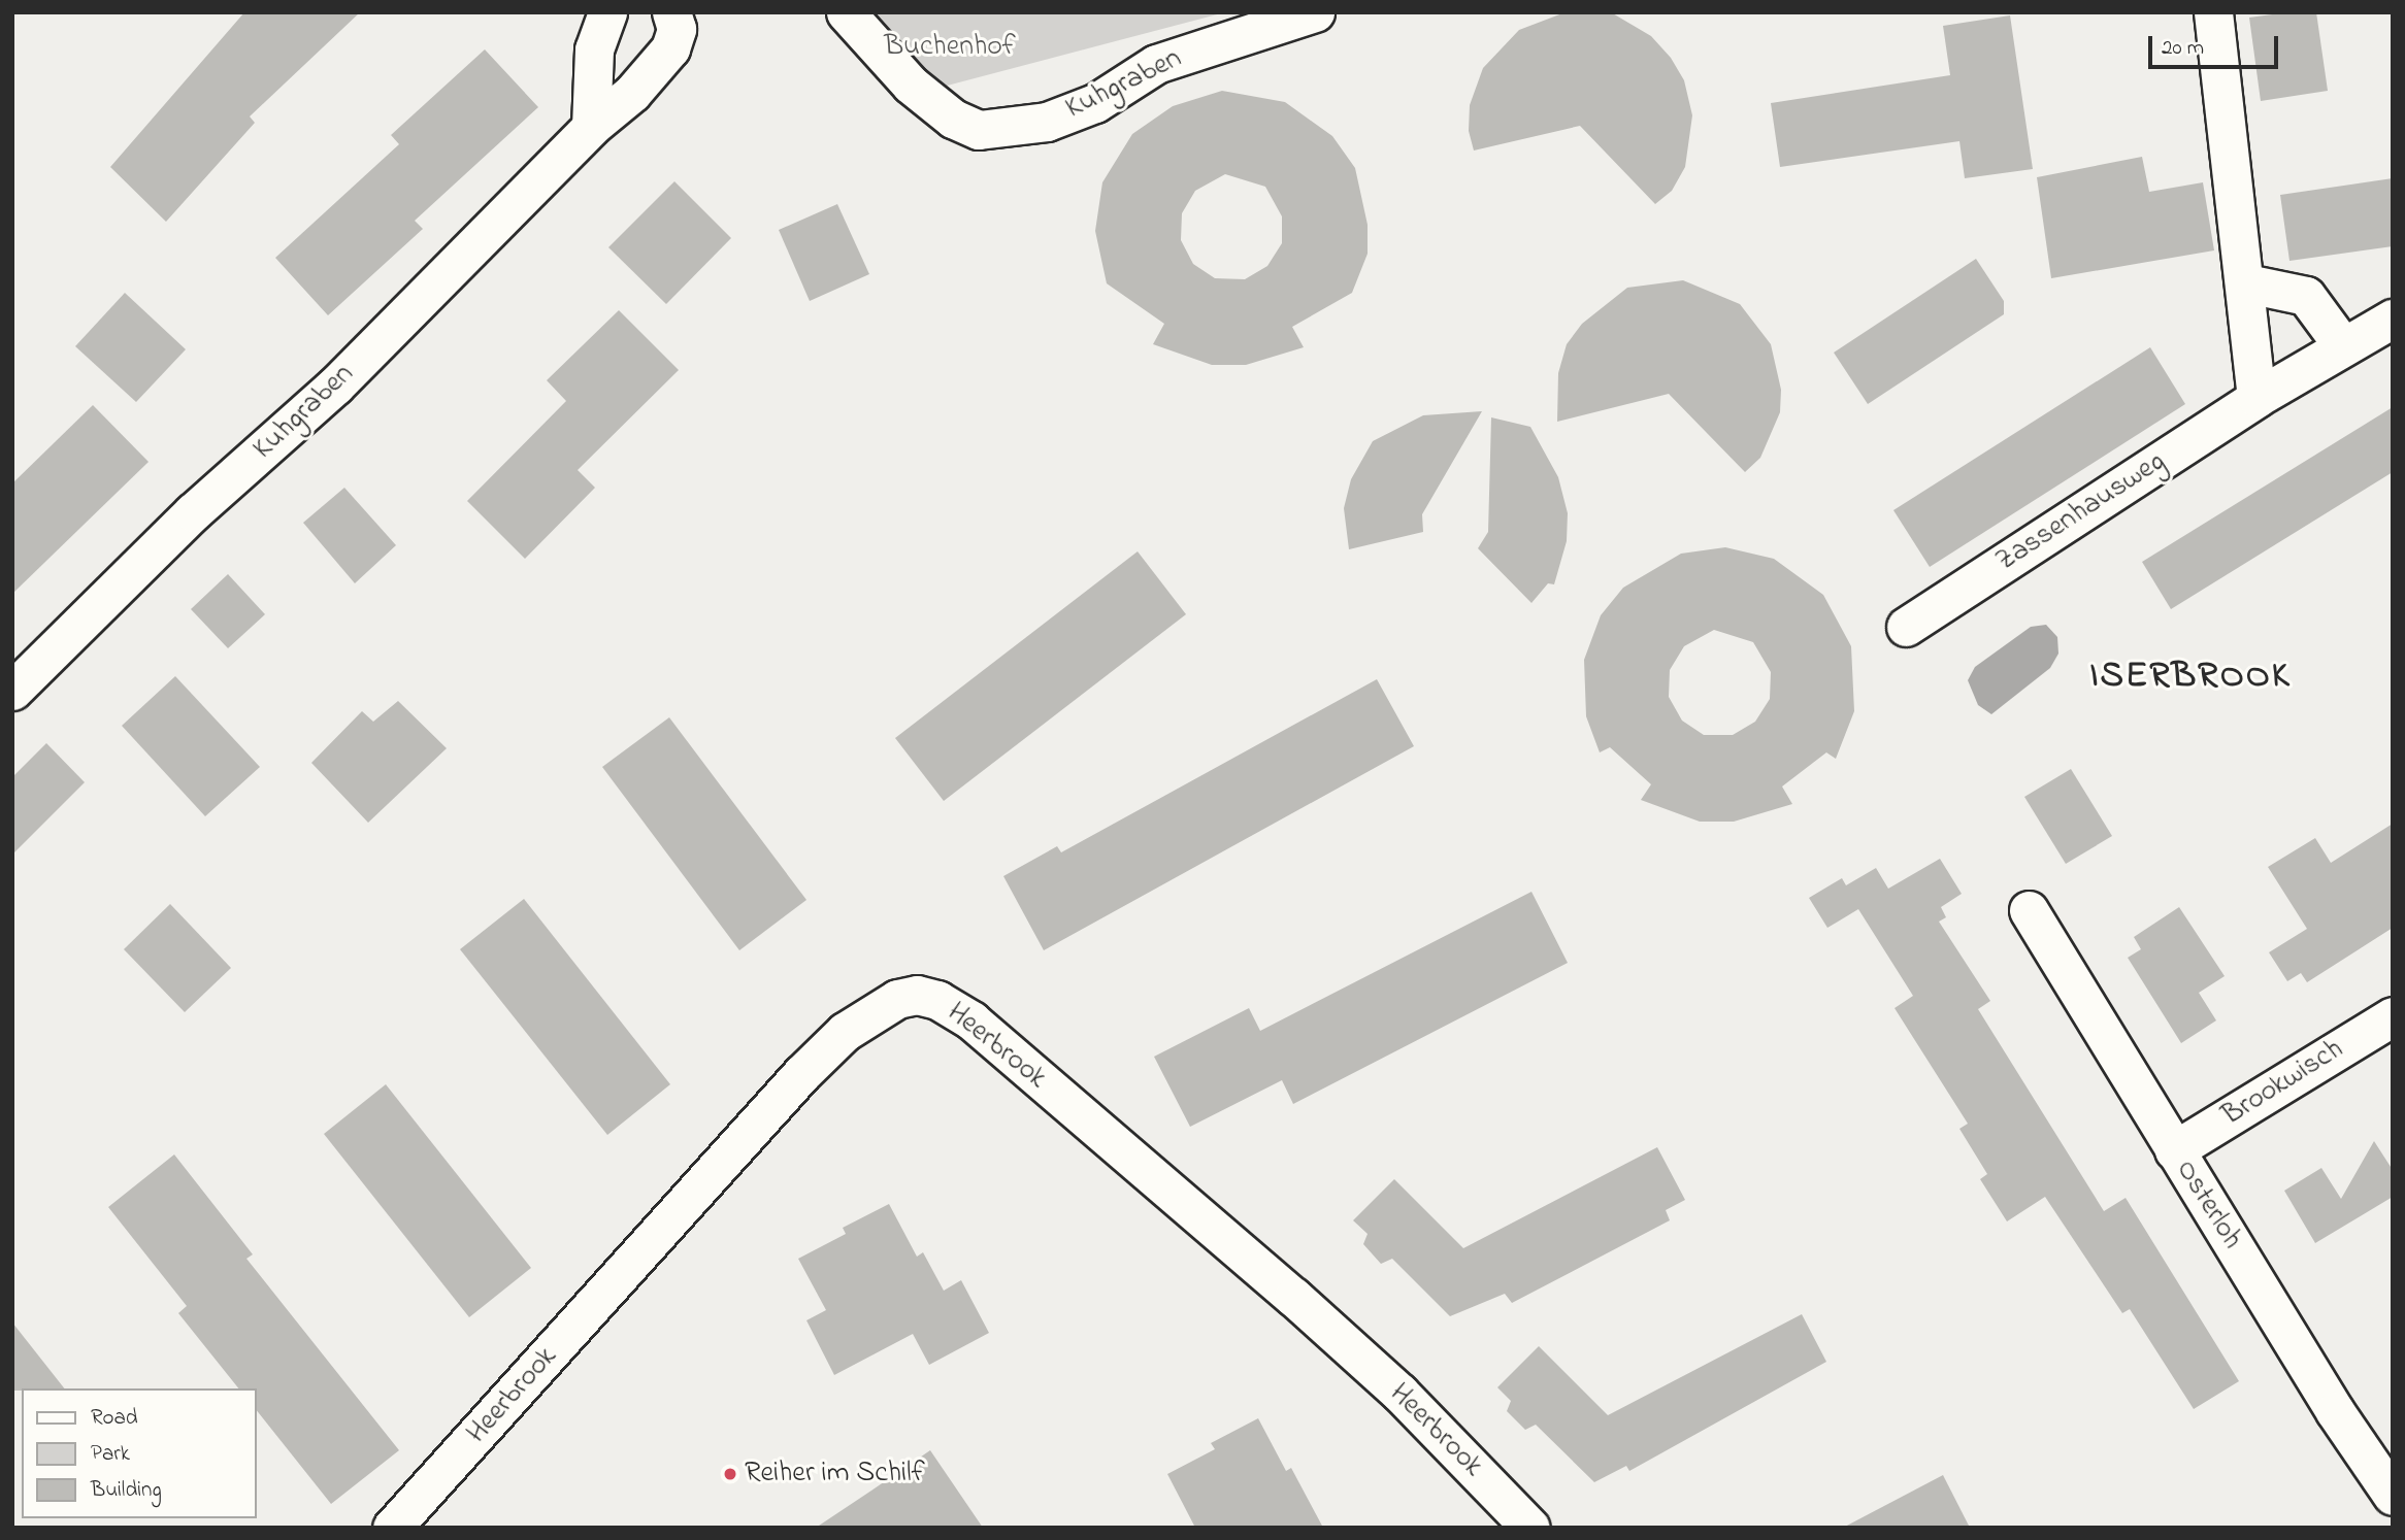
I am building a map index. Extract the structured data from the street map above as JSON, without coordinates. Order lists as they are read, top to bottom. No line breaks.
{"streets":{"street":["Kuhgraben","Zassenhausweg","Heerbrook","Brookwisch","Osterloh"]},"crossings":[["Brookwisch","Osterloh"]],"districts":["ISERBROOK"],"parks":["Buchenhof"],"places":["Reiher im Schilf"],"legend":["Road","Park","Building"],"scale_bar":"20 m"}
